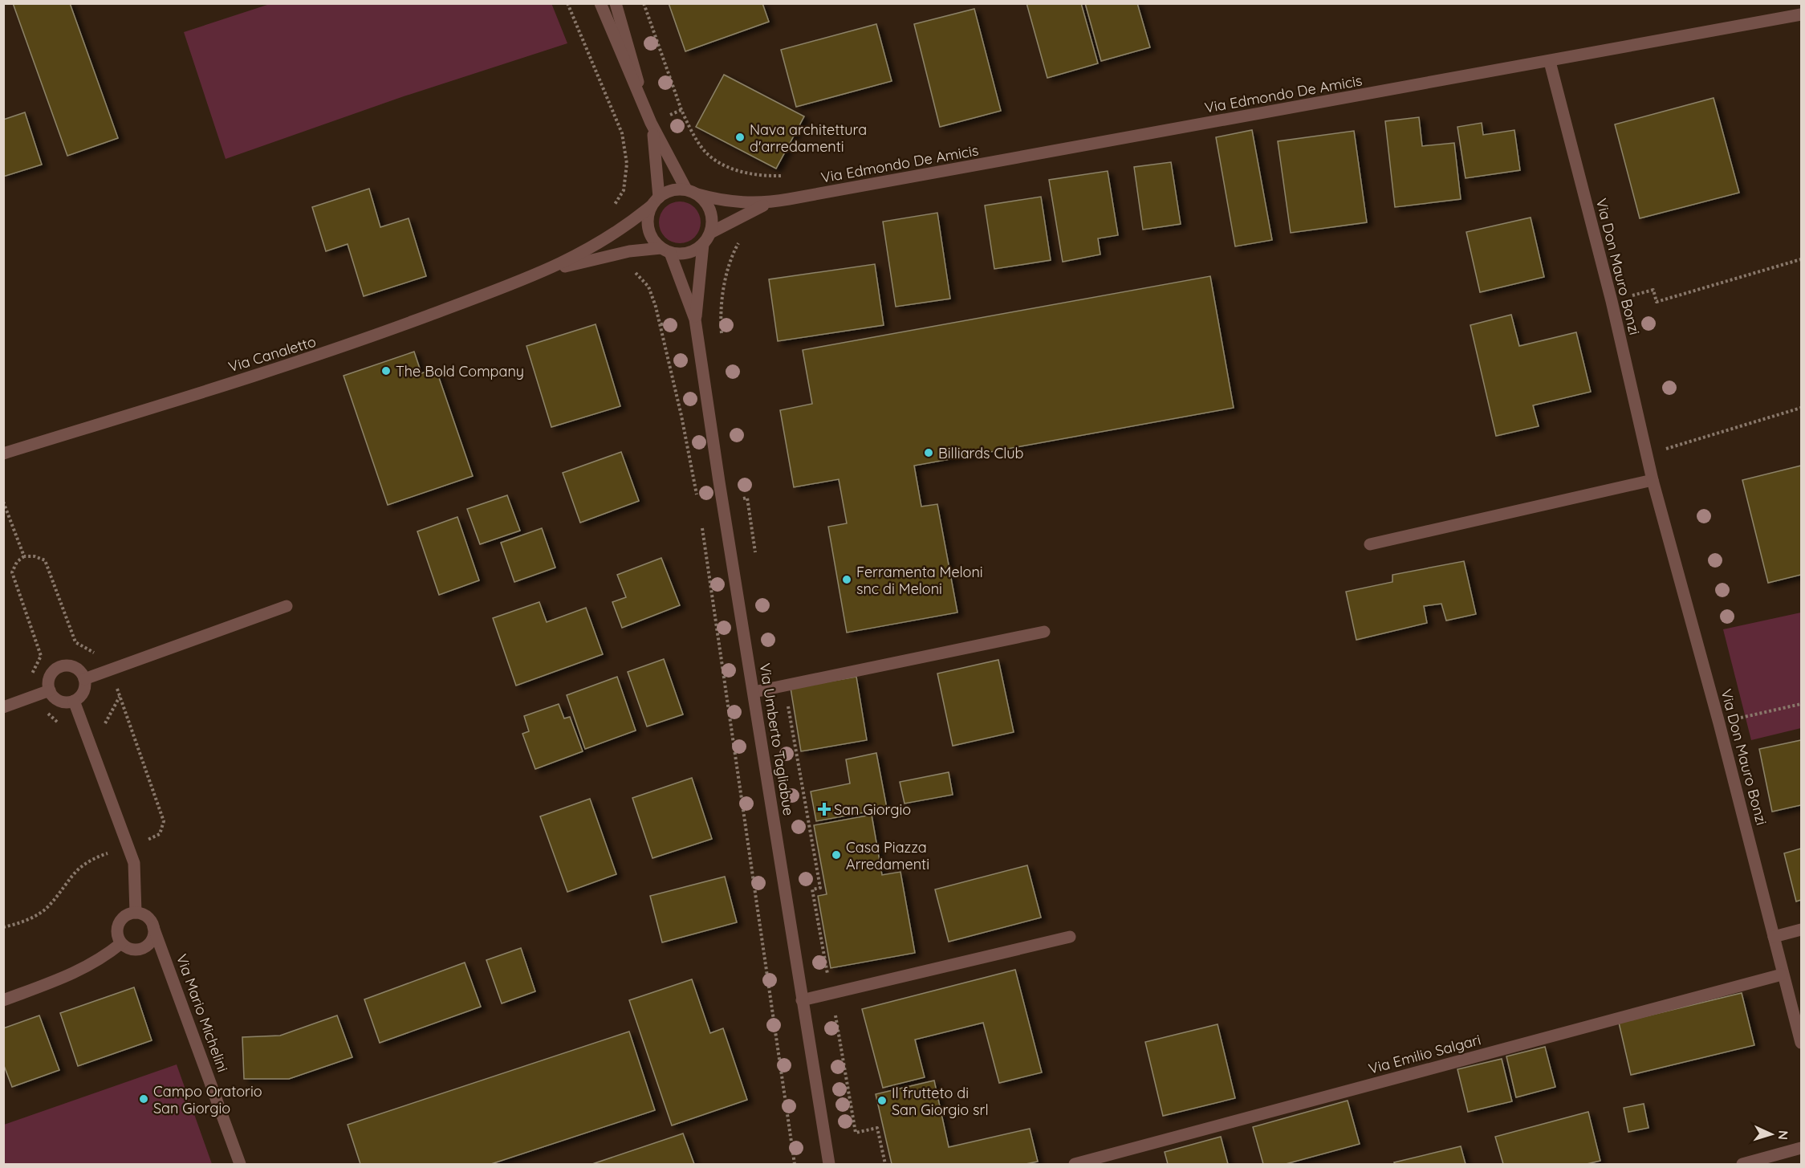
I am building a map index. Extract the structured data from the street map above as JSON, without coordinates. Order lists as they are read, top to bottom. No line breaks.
{"streets":{"street":["Via Edmondo De Amicis","Via Don Mauro Bonzi","Via Canaletto","Via Umberto Tagliabue","Via Mario Michelini","Via Emilio Salgari"]},"crossings":[["Via Edmondo De Amicis","Via Don Mauro Bonzi"],["Via Edmondo De Amicis","Via Canaletto"],["Via Edmondo De Amicis","Via Umberto Tagliabue"],["Via Don Mauro Bonzi","Via Emilio Salgari"],["Via Canaletto","Via Umberto Tagliabue"]],"places":{"other":["Nava architettura d'arredamenti","The Bold Company","Billiards Club","Ferramenta Meloni snc di Meloni","Casa Piazza Arredamenti","Campo Oratorio San Giorgio","Il frutteto di San Giorgio srl"],"health":["San Giorgio"]},"north":"right"}
